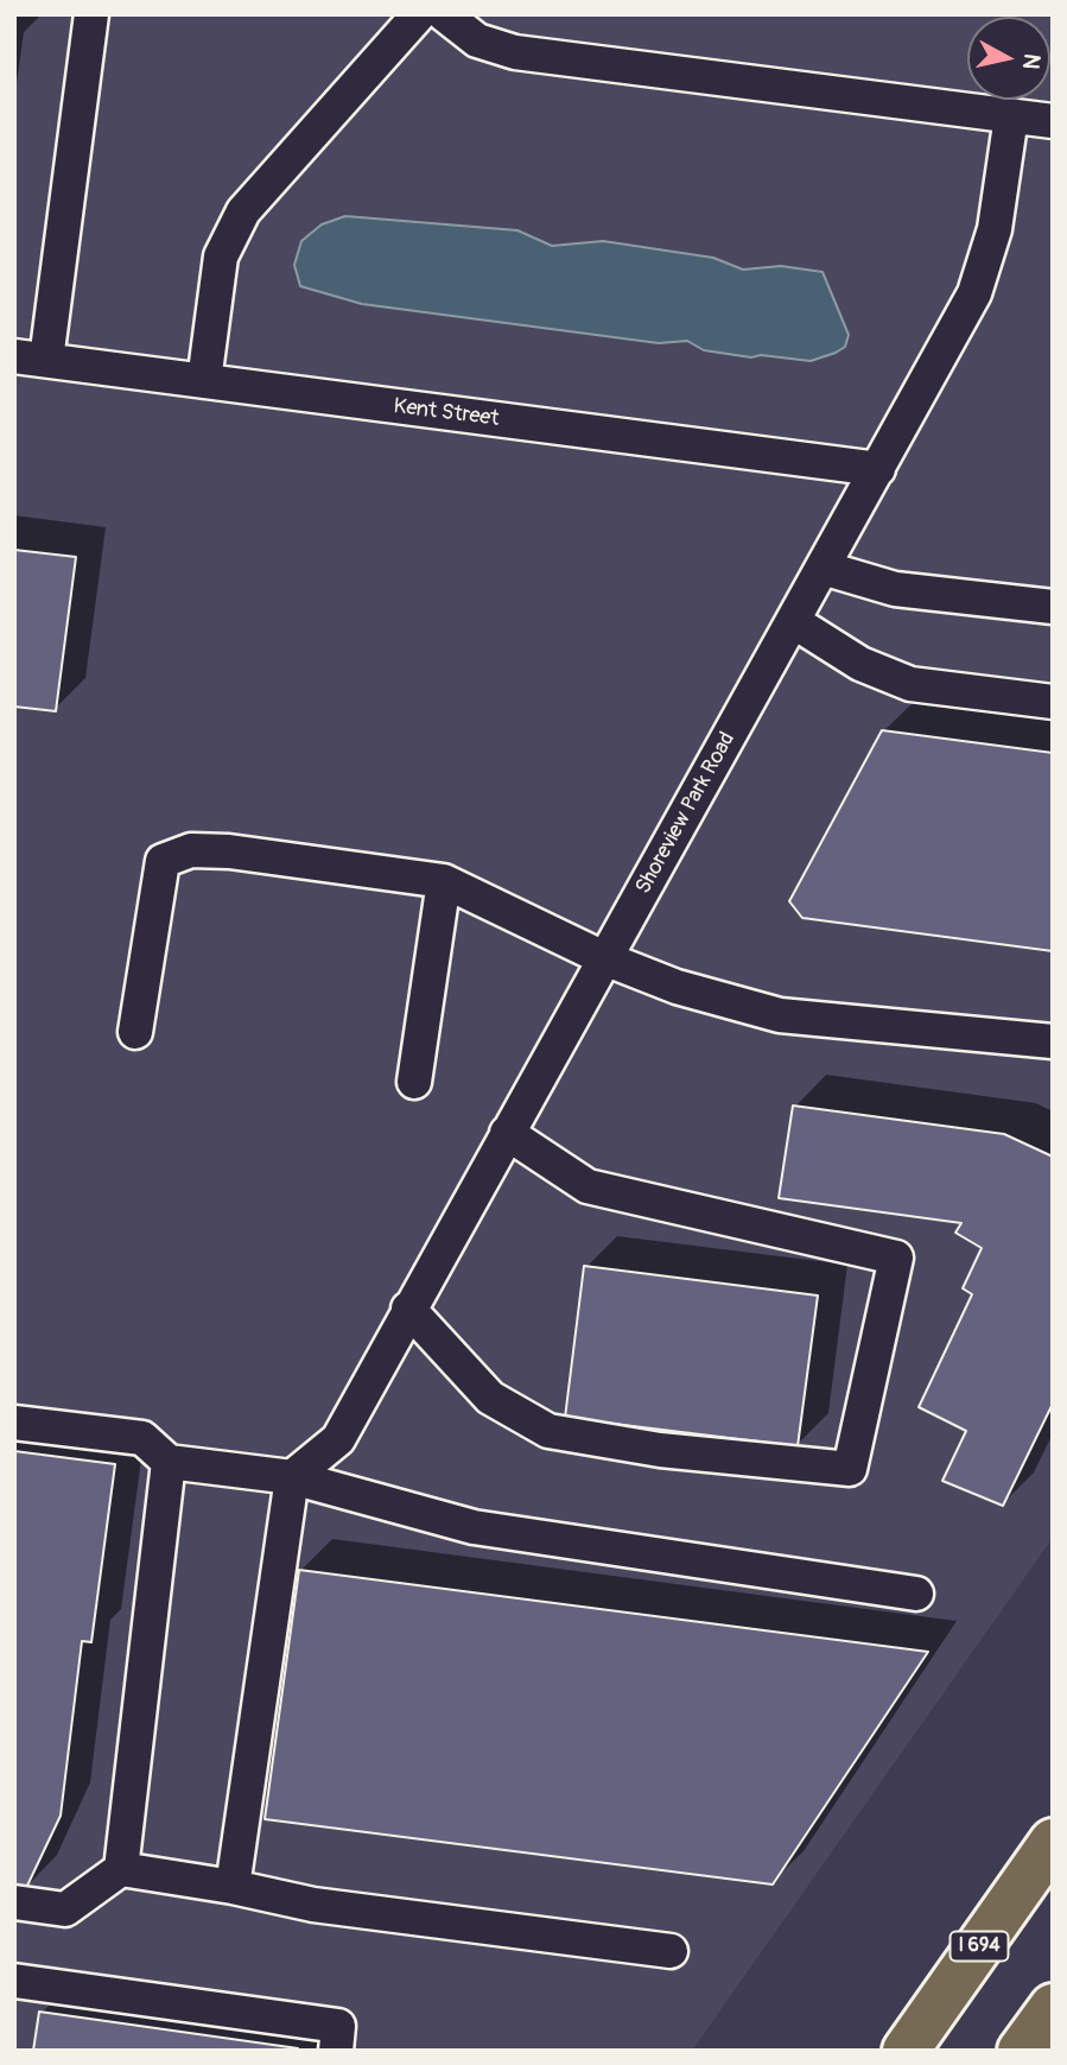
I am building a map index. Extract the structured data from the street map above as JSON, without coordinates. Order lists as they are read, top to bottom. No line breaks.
{"streets":{"highway":["I 694"],"street":["Kent Street","Shoreview Park Road"]},"crossings":[["Kent Street","Shoreview Park Road"]],"north":"right"}
